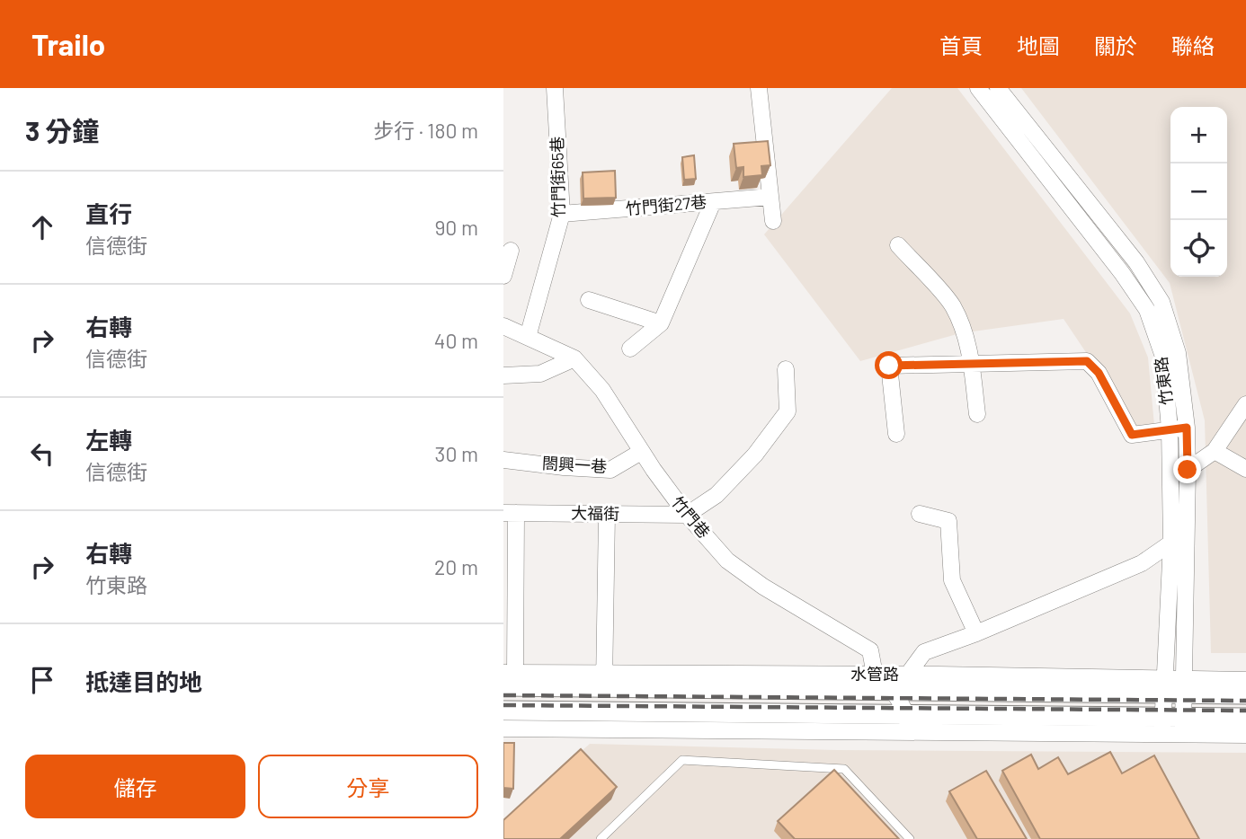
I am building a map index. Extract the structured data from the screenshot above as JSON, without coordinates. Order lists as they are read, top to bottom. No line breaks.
{"streets":{"street":["竹門街65巷","竹門街27巷","竹東路","閤興一巷","大福街","竹門巷","水管路"]},"crossings":[["竹門街65巷","竹門街27巷"],["竹門街65巷","竹門巷"],["竹東路","水管路"],["閤興一巷","竹門巷"],["大福街","竹門巷"],["竹門巷","水管路"]],"page":{"header":"Trailo","nav":["首頁","地圖","關於","聯絡"],"heading":["3 分鐘","步行 · 180 m"],"map_buttons":["+","−"],"list":[["直行","信德街","90 m"],["右轉","信德街","40 m"],["左轉","信德街","30 m"],["右轉","竹東路","20 m"],"抵達目的地"],"buttons":["儲存","分享"]}}
